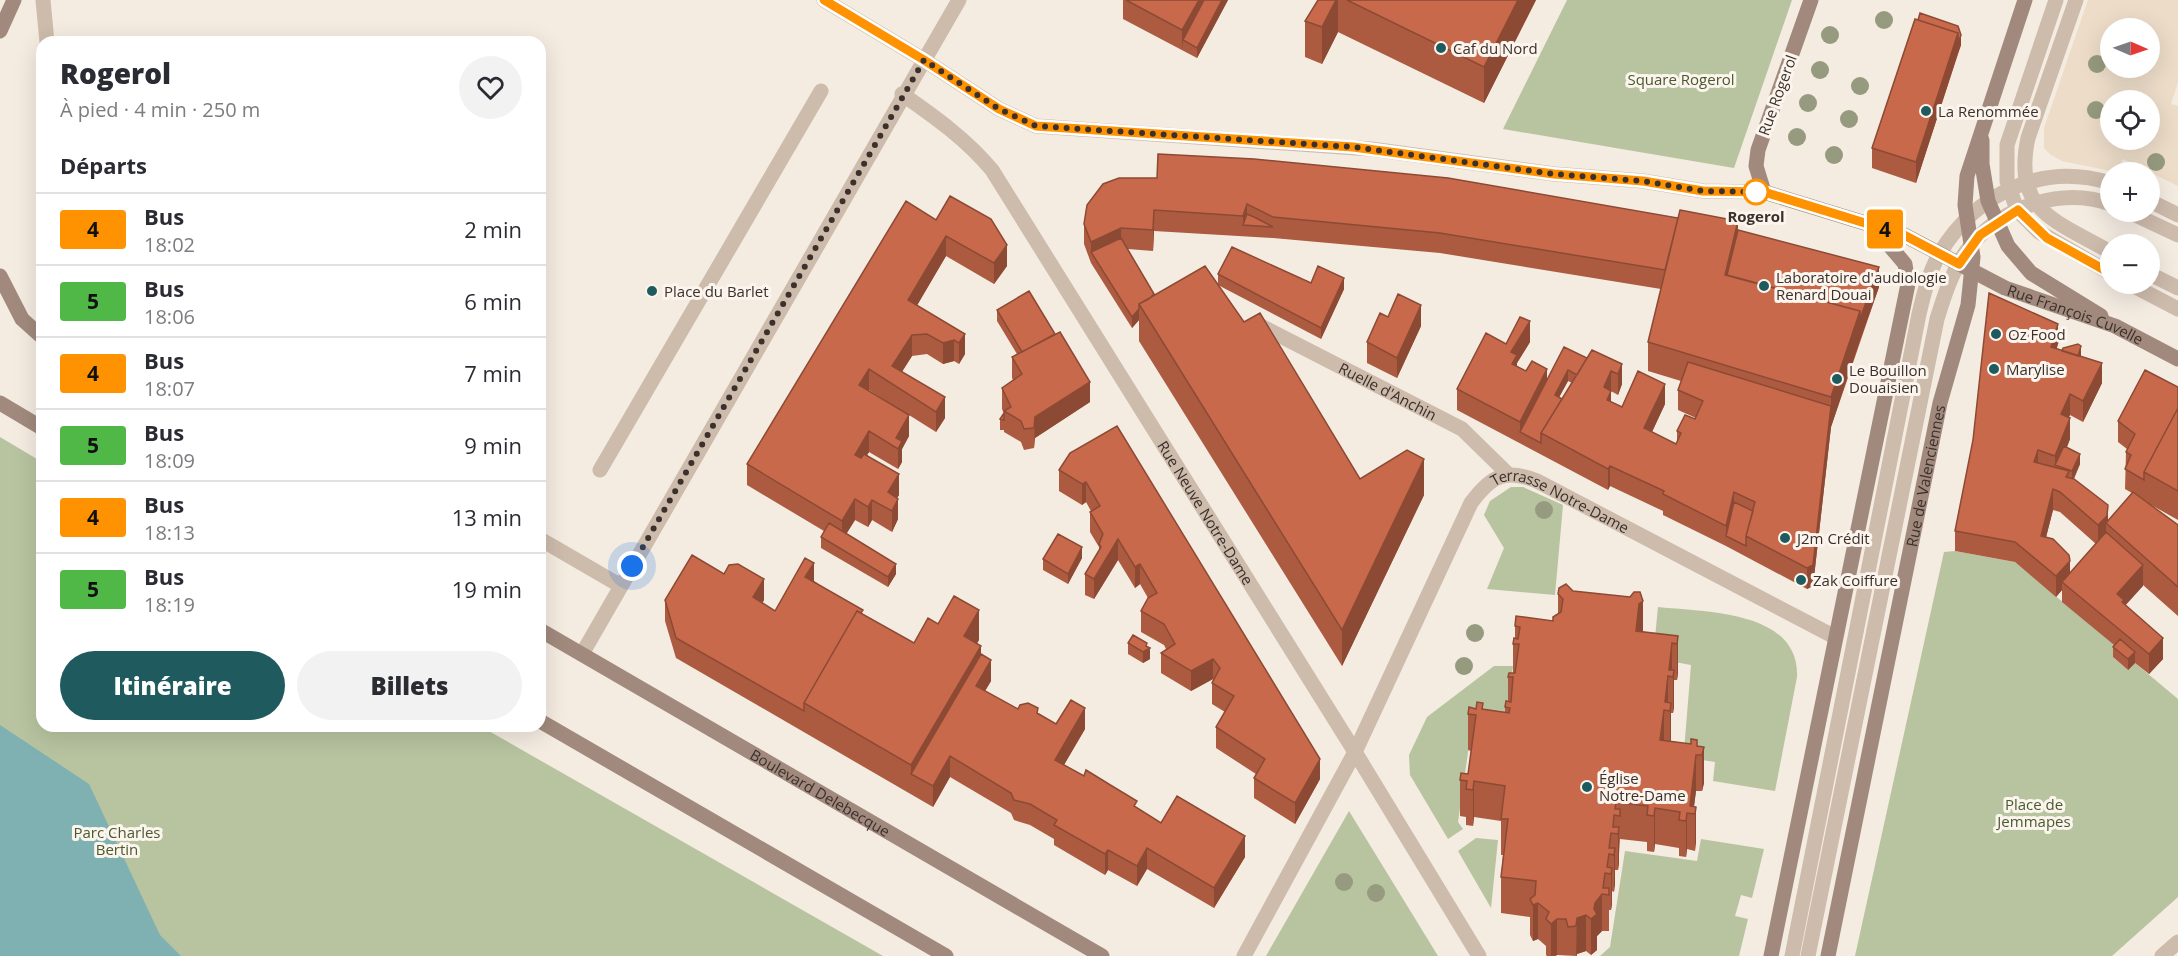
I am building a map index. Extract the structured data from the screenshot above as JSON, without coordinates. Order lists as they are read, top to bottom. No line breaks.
{"streets":{"street":["Rue Rogerol","Rue François Cuvelle","Ruelle d'Anchin","Rue de Valenciennes","Terrasse Notre-Dame","Rue Neuve Notre-Dame","Boulevard Delebecque"]},"crossings":[["Rue Rogerol","Rue François Cuvelle"],["Rue François Cuvelle","Rue de Valenciennes"],["Ruelle d'Anchin","Terrasse Notre-Dame"],["Terrasse Notre-Dame","Rue Neuve Notre-Dame"]],"parks":["Square Rogerol","Place de Jemmapes","Parc Charles Bertin"],"places":["Caf du Nord","La Renommée","Rogerol","Laboratoire d'audiologie Renard Douai","Place du Barlet","Oz Food","Marylise","Le Bouillon Douaisien","J2m Crédit","Zak Coiffure","Église Notre-Dame"],"lines":["bus line 4"],"north":"right","page":{"on_map":"4","map_buttons":["+","−"],"heading":[["Rogerol","À pied · 4 min · 250 m"],"Départs"],"list":[{"mark":"4","name":"Bus","note":"18:02","value":"2 min"},{"mark":"5","name":"Bus","note":"18:06","value":"6 min"},{"mark":"4","name":"Bus","note":"18:07","value":"7 min"},{"mark":"5","name":"Bus","note":"18:09","value":"9 min"},{"mark":"4","name":"Bus","note":"18:13","value":"13 min"},{"mark":"5","name":"Bus","note":"18:19","value":"19 min"}],"buttons":["Itinéraire","Billets"]}}
